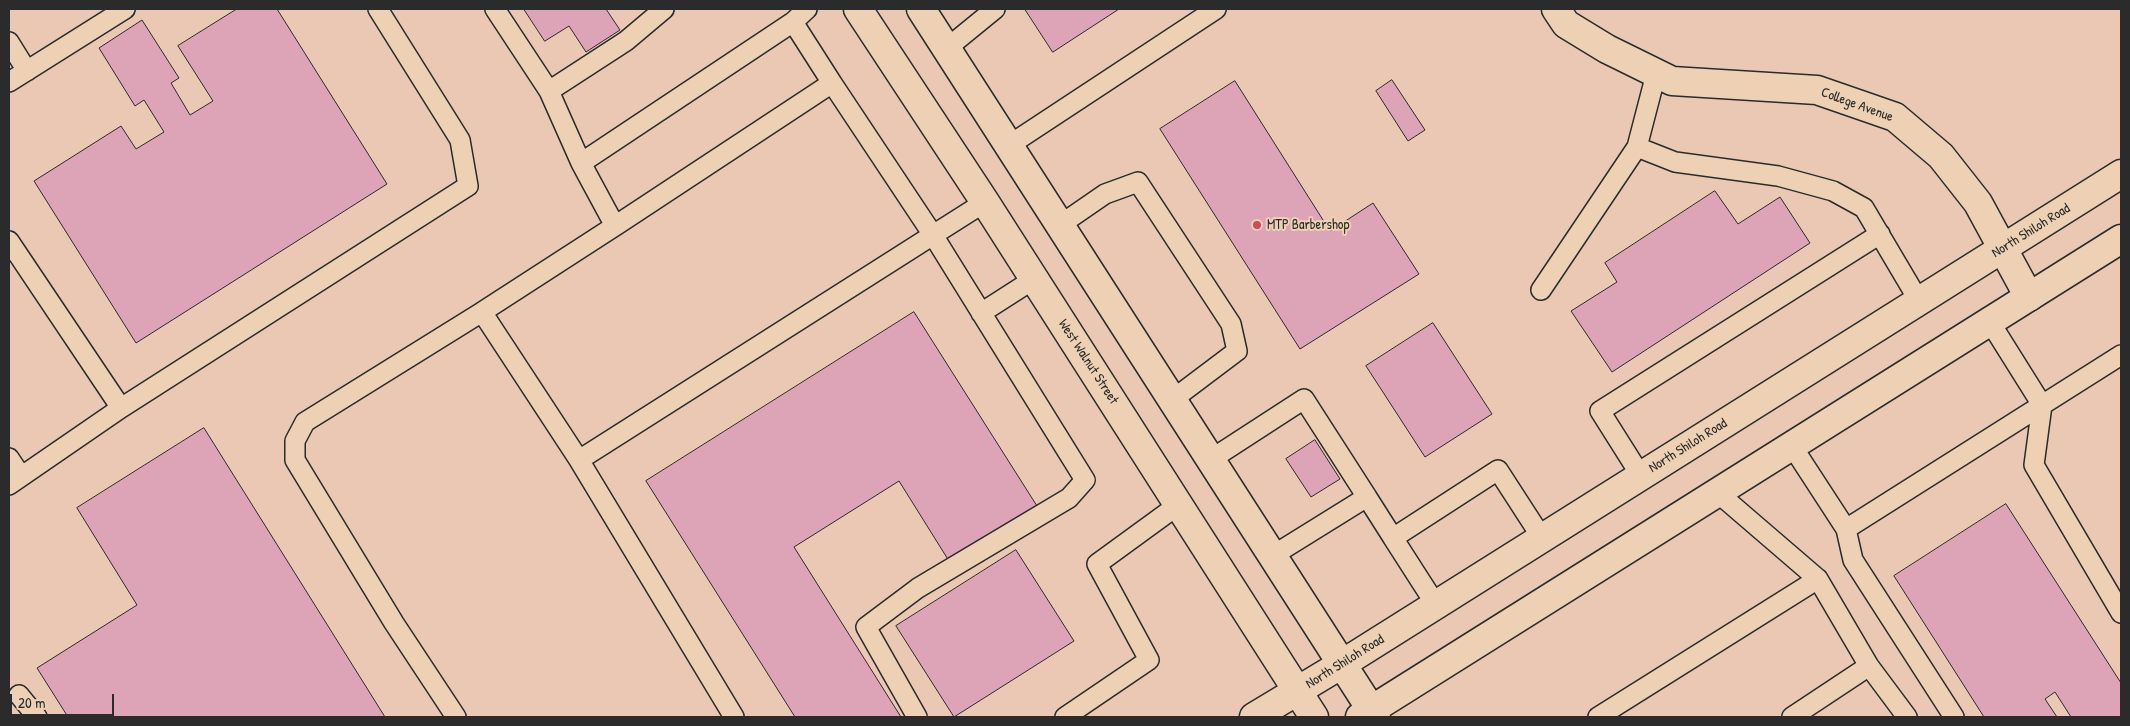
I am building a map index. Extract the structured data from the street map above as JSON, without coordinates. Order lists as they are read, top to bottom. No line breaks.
{"streets":{"main road":["College Avenue","North Shiloh Road","West Walnut Street"]},"crossings":[["College Avenue","North Shiloh Road"],["North Shiloh Road","West Walnut Street"]],"places":["MTP Barbershop"],"scale_bar":"20 m"}
